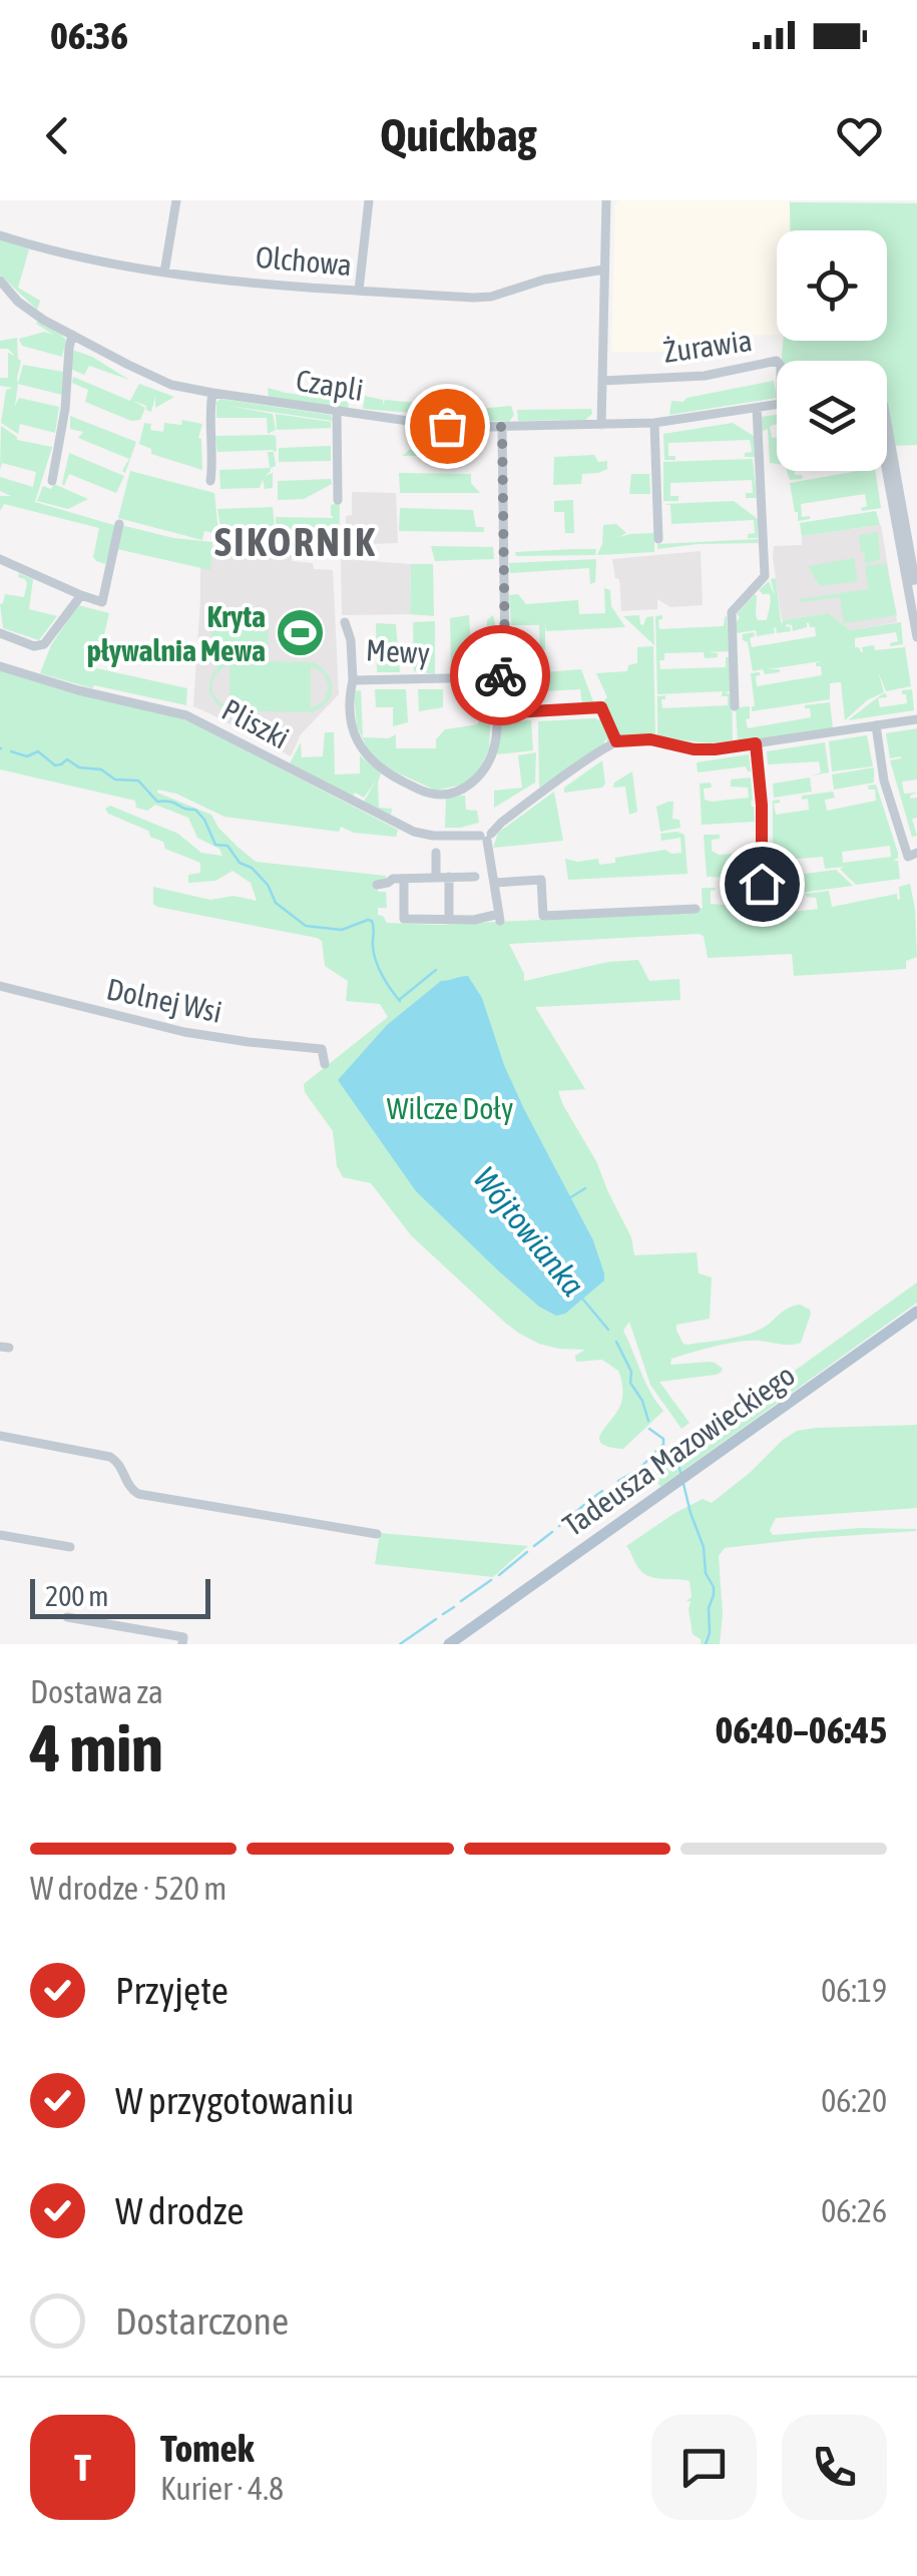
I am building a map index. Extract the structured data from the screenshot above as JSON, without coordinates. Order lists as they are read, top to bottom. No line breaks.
{"streets":{"main road":["Tadeusza Mazowieckiego"],"street":["Olchowa","Żurawia","Czapli","Mewy","Pliszki","Dolnej Wsi"]},"districts":["SIKORNIK"],"water":["Wójtowianka"],"parks":["Wilcze Doły"],"places":{"sports":["Kryta pływalnia Mewa"]},"scale_bar":"200 m","page":{"status":"06:36","header":"Quickbag","scale":"200 m","heading":["4 min","Dostawa za","06:40–06:45"],"panel":["Tomek","Kurier · 4.8"],"bar":"W drodze · 520 m","list":[["Przyjęte","06:19"],["W przygotowaniu","06:20"],["W drodze","06:26"],"Dostarczone"],"round":"T"}}
